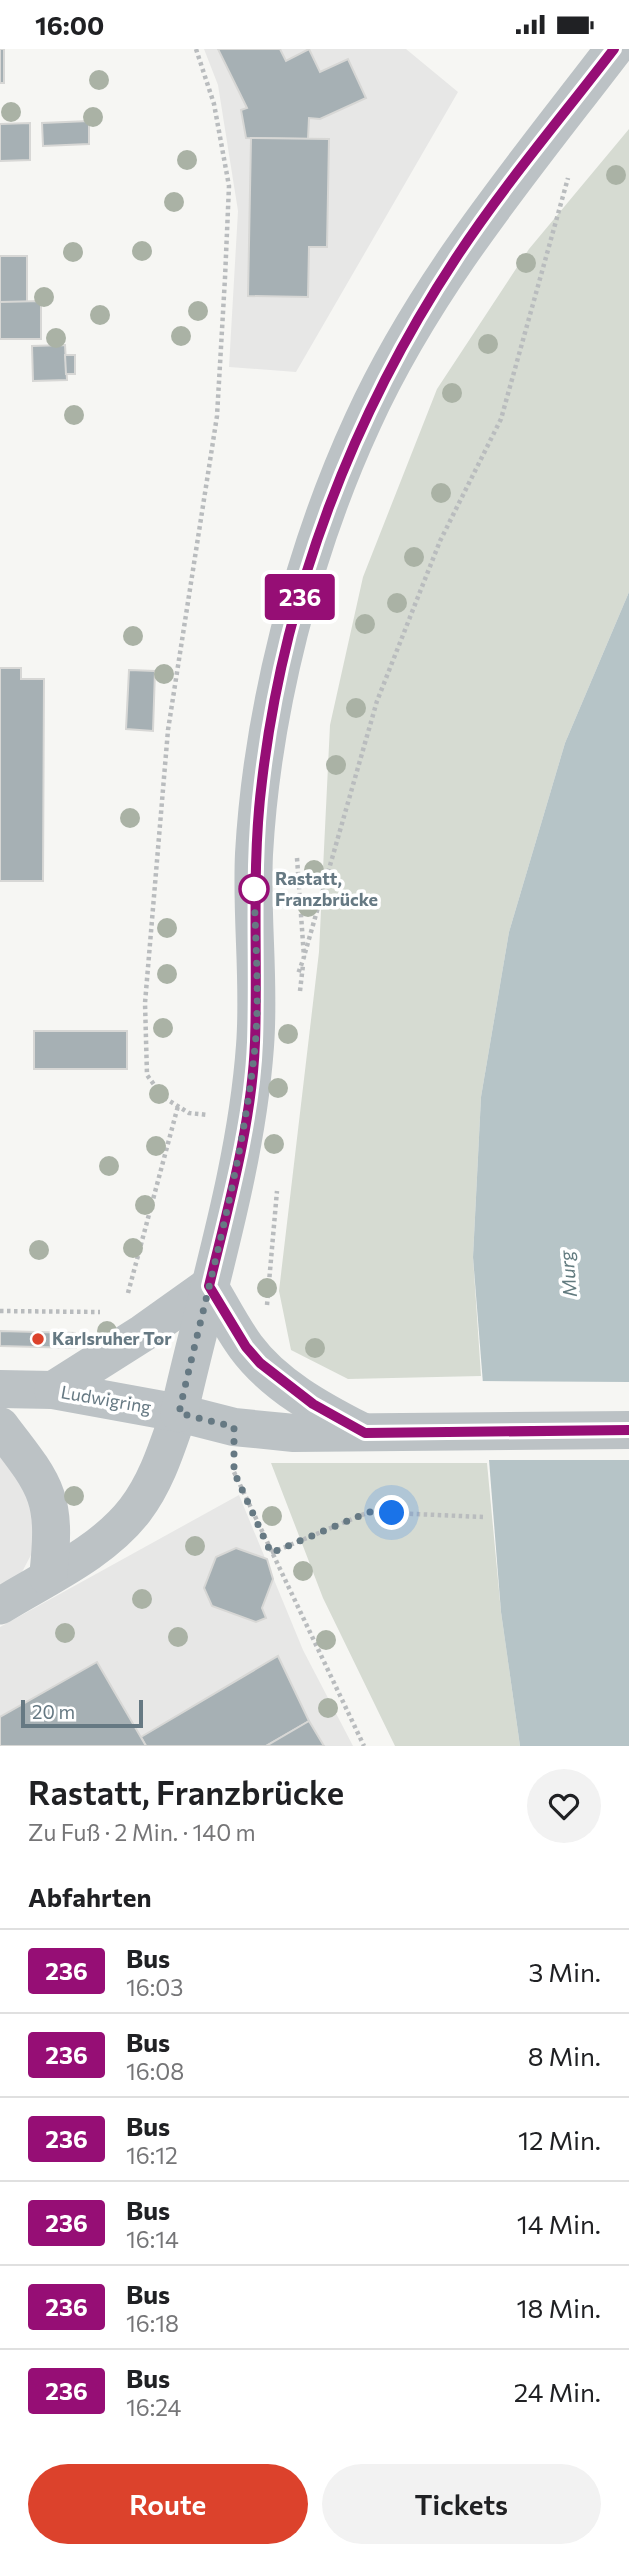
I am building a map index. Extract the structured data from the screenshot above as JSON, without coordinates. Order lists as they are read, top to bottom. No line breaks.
{"streets":{"street":["Ludwigring"]},"water":["Murg"],"places":["Rastatt, Franzbrücke","Karlsruher Tor"],"lines":["bus line 236"],"scale_bar":"20 m","page":{"status":"16:00","on_map":"236","scale":"20 m","heading":[["Rastatt, Franzbrücke","Zu Fuß · 2 Min. · 140 m"],"Abfahrten"],"list":[{"mark":"236","name":"Bus","note":"16:03","value":"3 Min."},{"mark":"236","name":"Bus","note":"16:08","value":"8 Min."},{"mark":"236","name":"Bus","note":"16:12","value":"12 Min."},{"mark":"236","name":"Bus","note":"16:14","value":"14 Min."},{"mark":"236","name":"Bus","note":"16:18","value":"18 Min."},{"mark":"236","name":"Bus","note":"16:24","value":"24 Min."}],"buttons":["Route","Tickets"]}}
